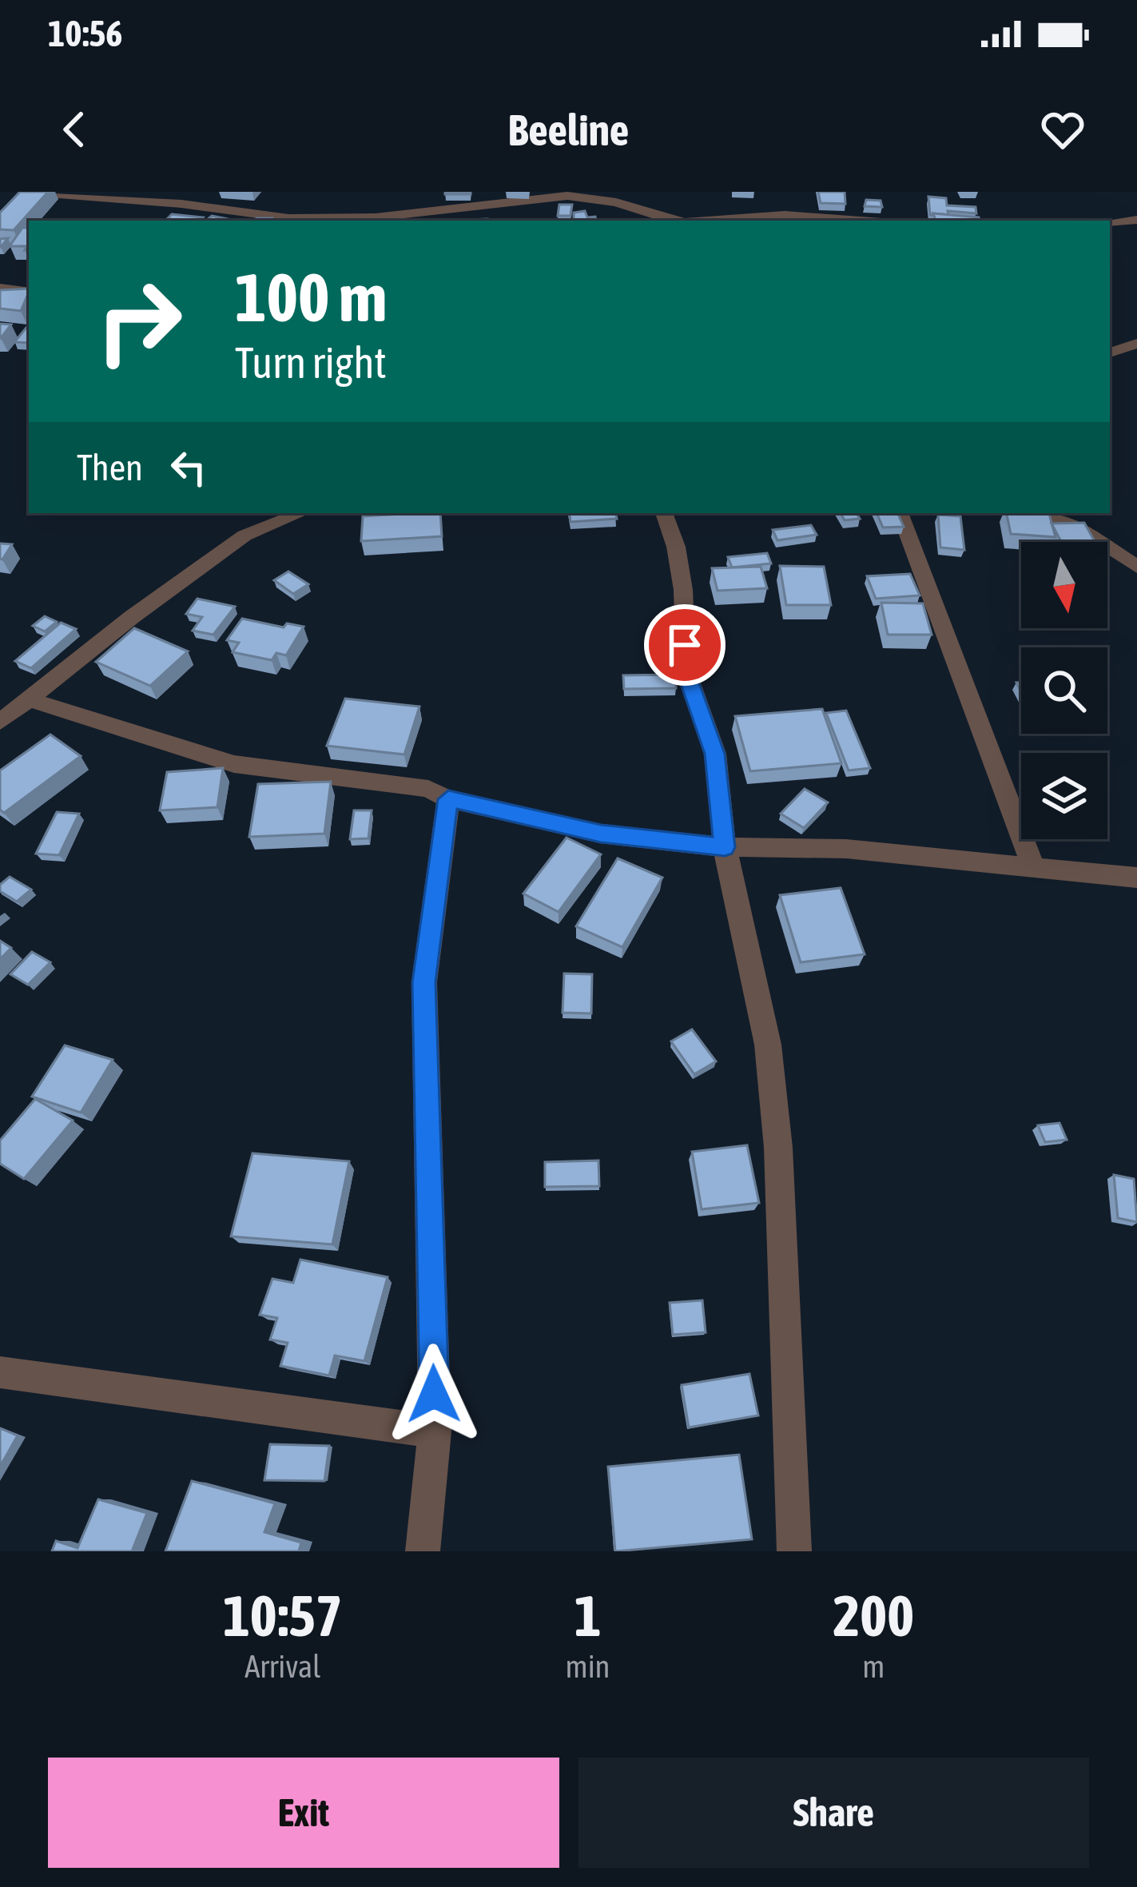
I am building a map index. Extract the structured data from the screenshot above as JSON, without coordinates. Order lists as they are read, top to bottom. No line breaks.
{"north":"bottom","page":{"status":"10:56","header":"Beeline","turn":["100 m","Turn right"],"then":"Then","eta":["10:57","Arrival","1","min","200","m"],"buttons":["Exit","Share"]}}
